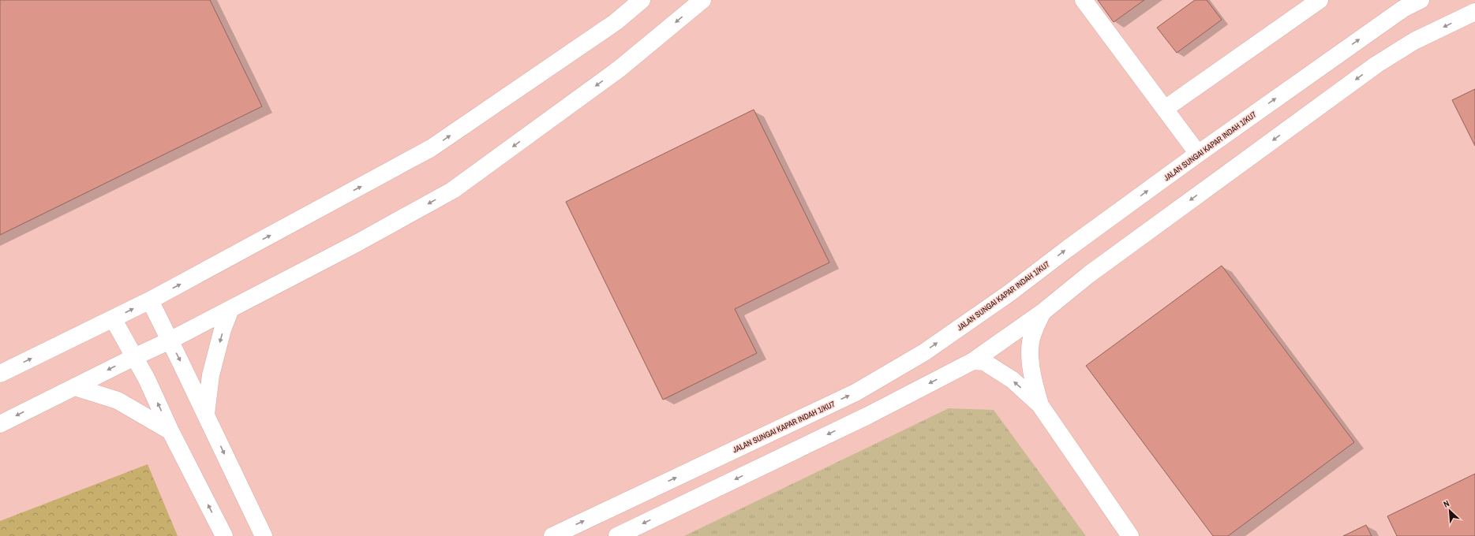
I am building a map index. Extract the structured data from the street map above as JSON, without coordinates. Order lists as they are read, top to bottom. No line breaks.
{"streets":{"street":["JALAN SUNGAI KAPAR INDAH 1/KU7"]},"north":"top left"}
